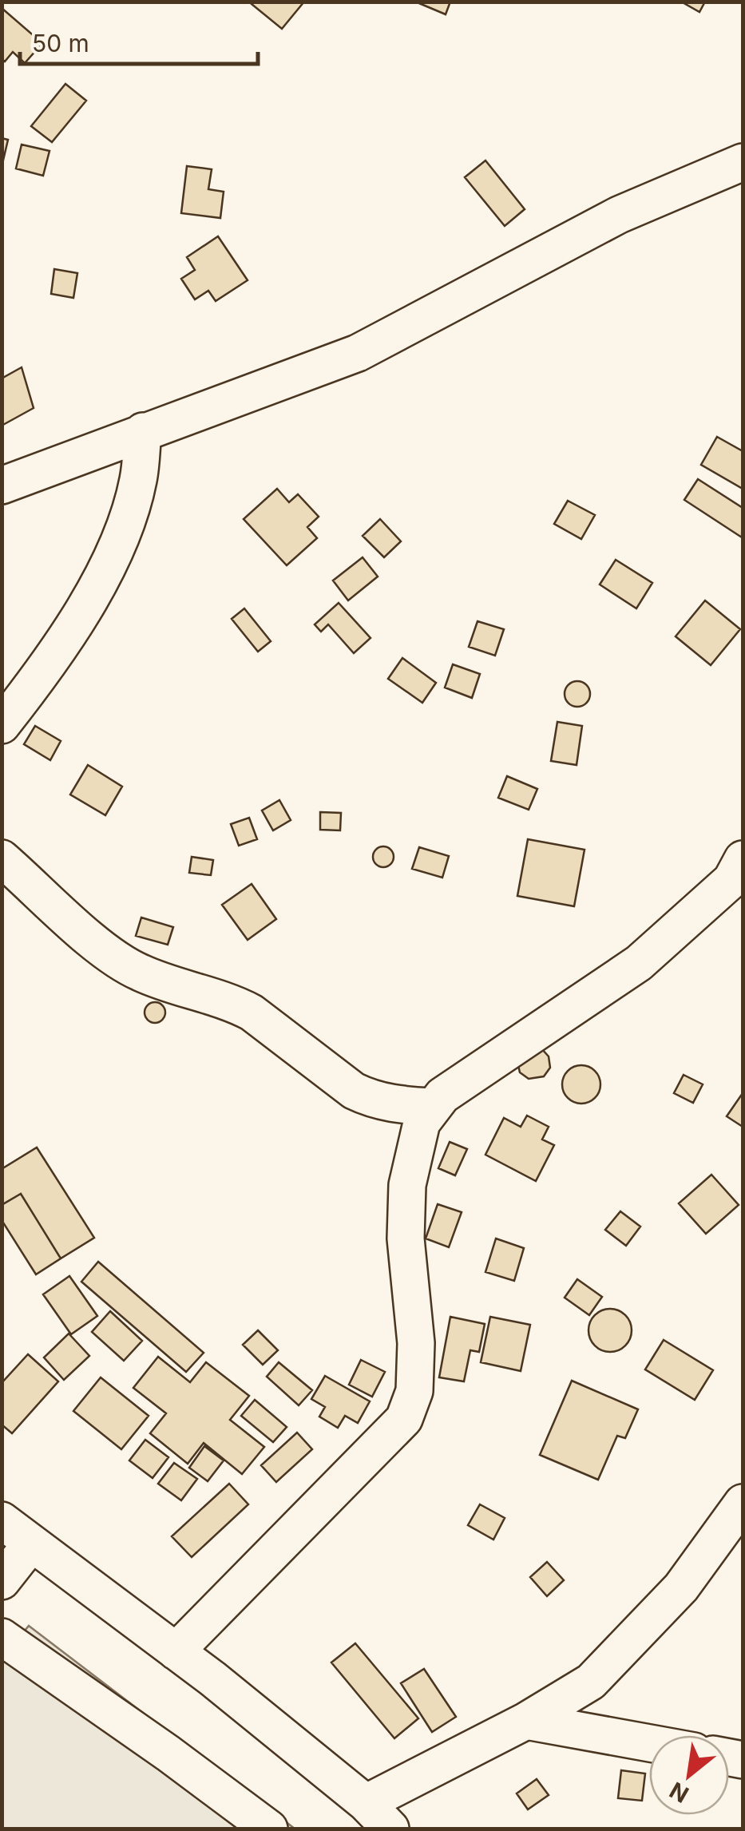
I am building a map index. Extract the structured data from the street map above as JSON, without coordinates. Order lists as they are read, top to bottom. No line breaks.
{"scale_bar":"50 m","north":"bottom left"}
